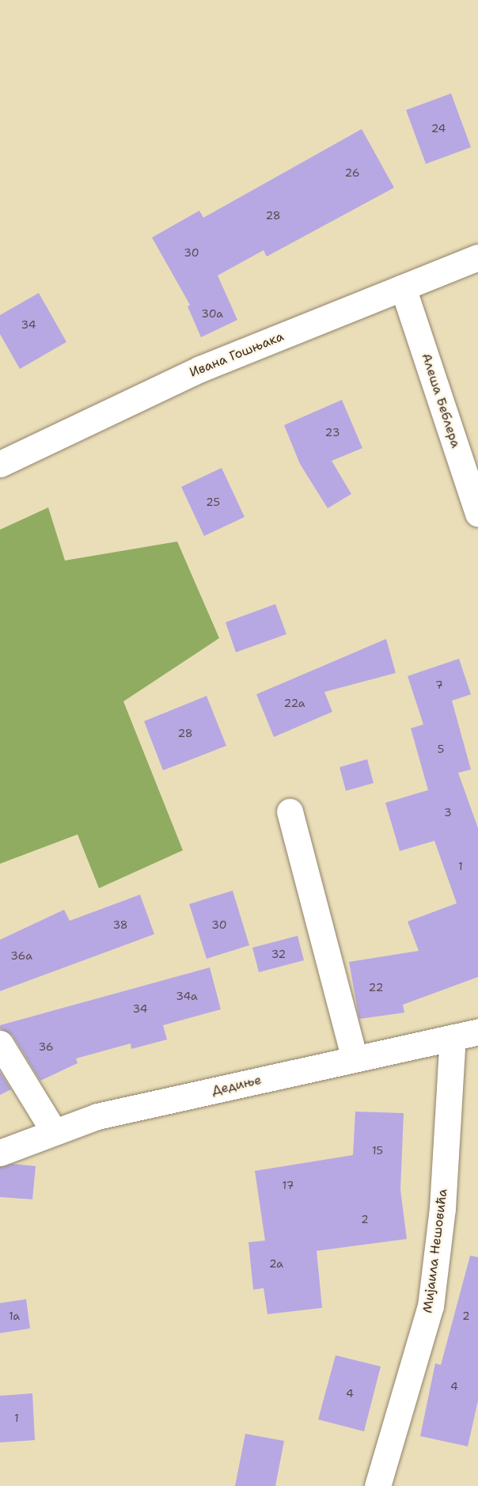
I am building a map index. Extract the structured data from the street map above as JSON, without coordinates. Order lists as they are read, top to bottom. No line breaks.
{"streets":{"street":["Ивана Гошњака","Алеша Беблера","Дедиње","Мијаила Нешовића"]},"crossings":[["Ивана Гошњака","Алеша Беблера"],["Дедиње","Мијаила Нешовића"]],"house_numbers":["24","26","28","30","30a","34","23","25","7","22a","28","5","3","1","38","30","32","36a","22","34a","34","36","15","17","2","2a","1a","2","4","4","1"]}
